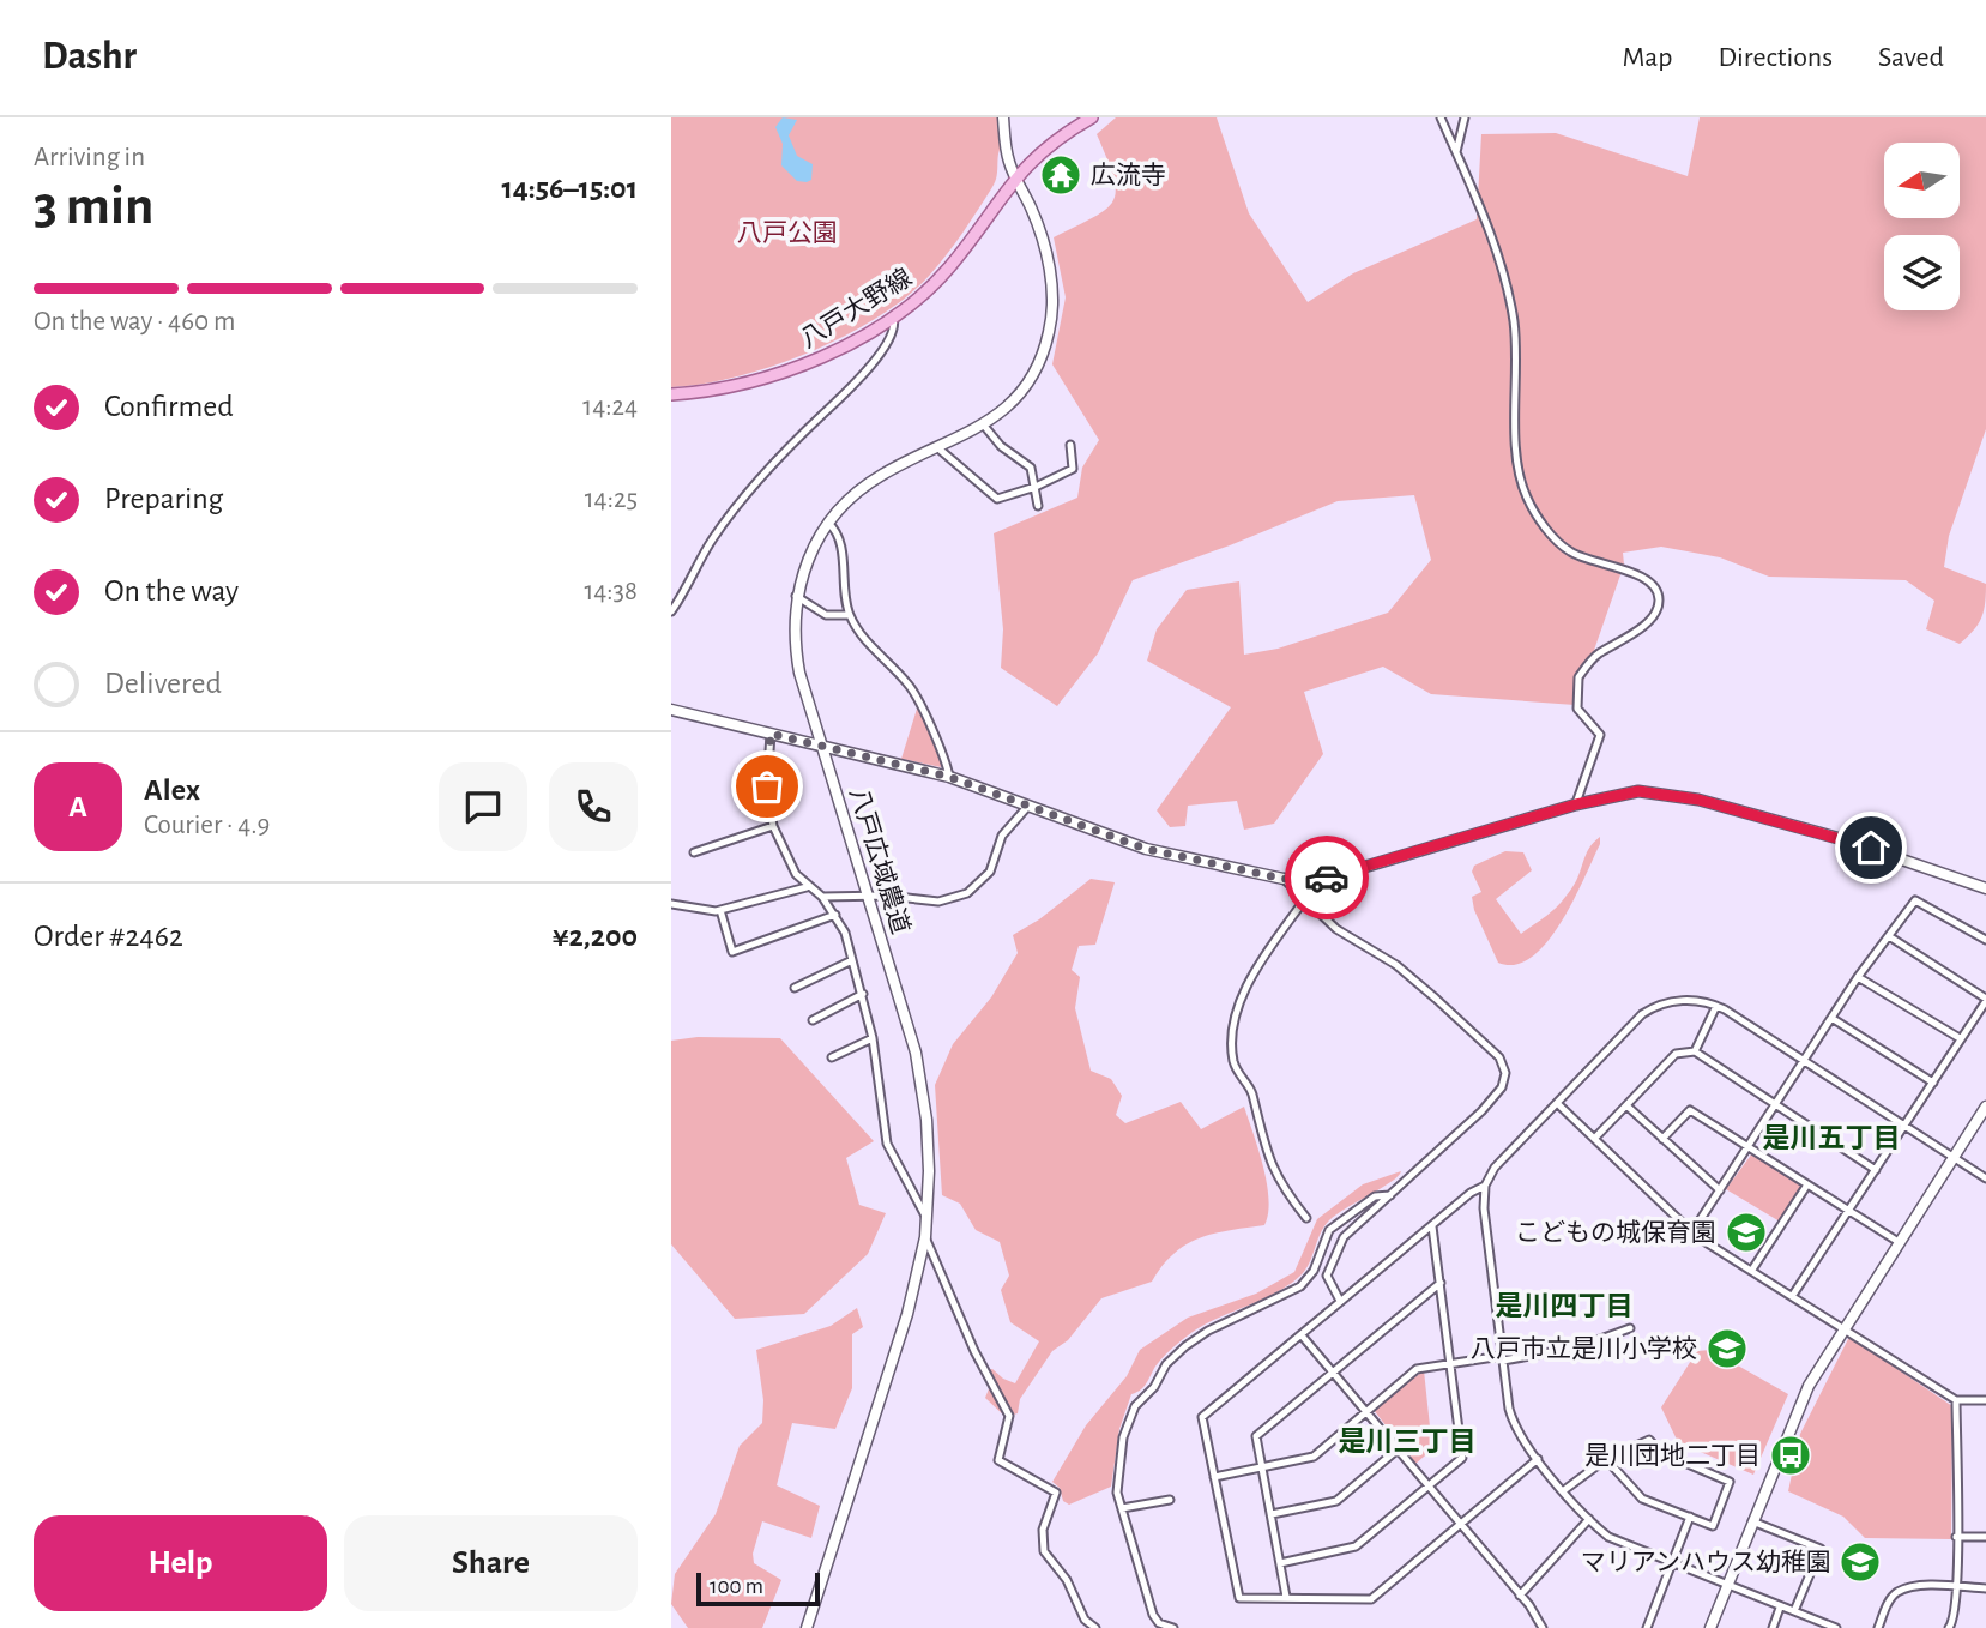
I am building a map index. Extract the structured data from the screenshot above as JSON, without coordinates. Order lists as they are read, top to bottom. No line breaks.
{"streets":{"main road":["八戸大野線"],"street":["八戸広域農道"]},"crossings":[["八戸大野線","八戸広域農道"]],"districts":["是川五丁目","是川四丁目","是川三丁目"],"parks":["八戸公園"],"places":{"temple":["広流寺"],"school or university":["こどもの城保育園","八戸市立是川小学校","マリアンハウス幼稚園"],"bus stop":["是川団地二丁目"]},"scale_bar":"100 m","north":"left","page":{"header":"Dashr","nav":["Map","Directions","Saved"],"heading":["3 min","Arriving in","14:56–15:01"],"panel":["Alex","Courier · 4.9","Order #2462","¥2,200"],"bar":"On the way · 460 m","list":[["Confirmed","14:24"],["Preparing","14:25"],["On the way","14:38"],"Delivered"],"round":"A","buttons":["Help","Share"],"scale":"100 m"}}
